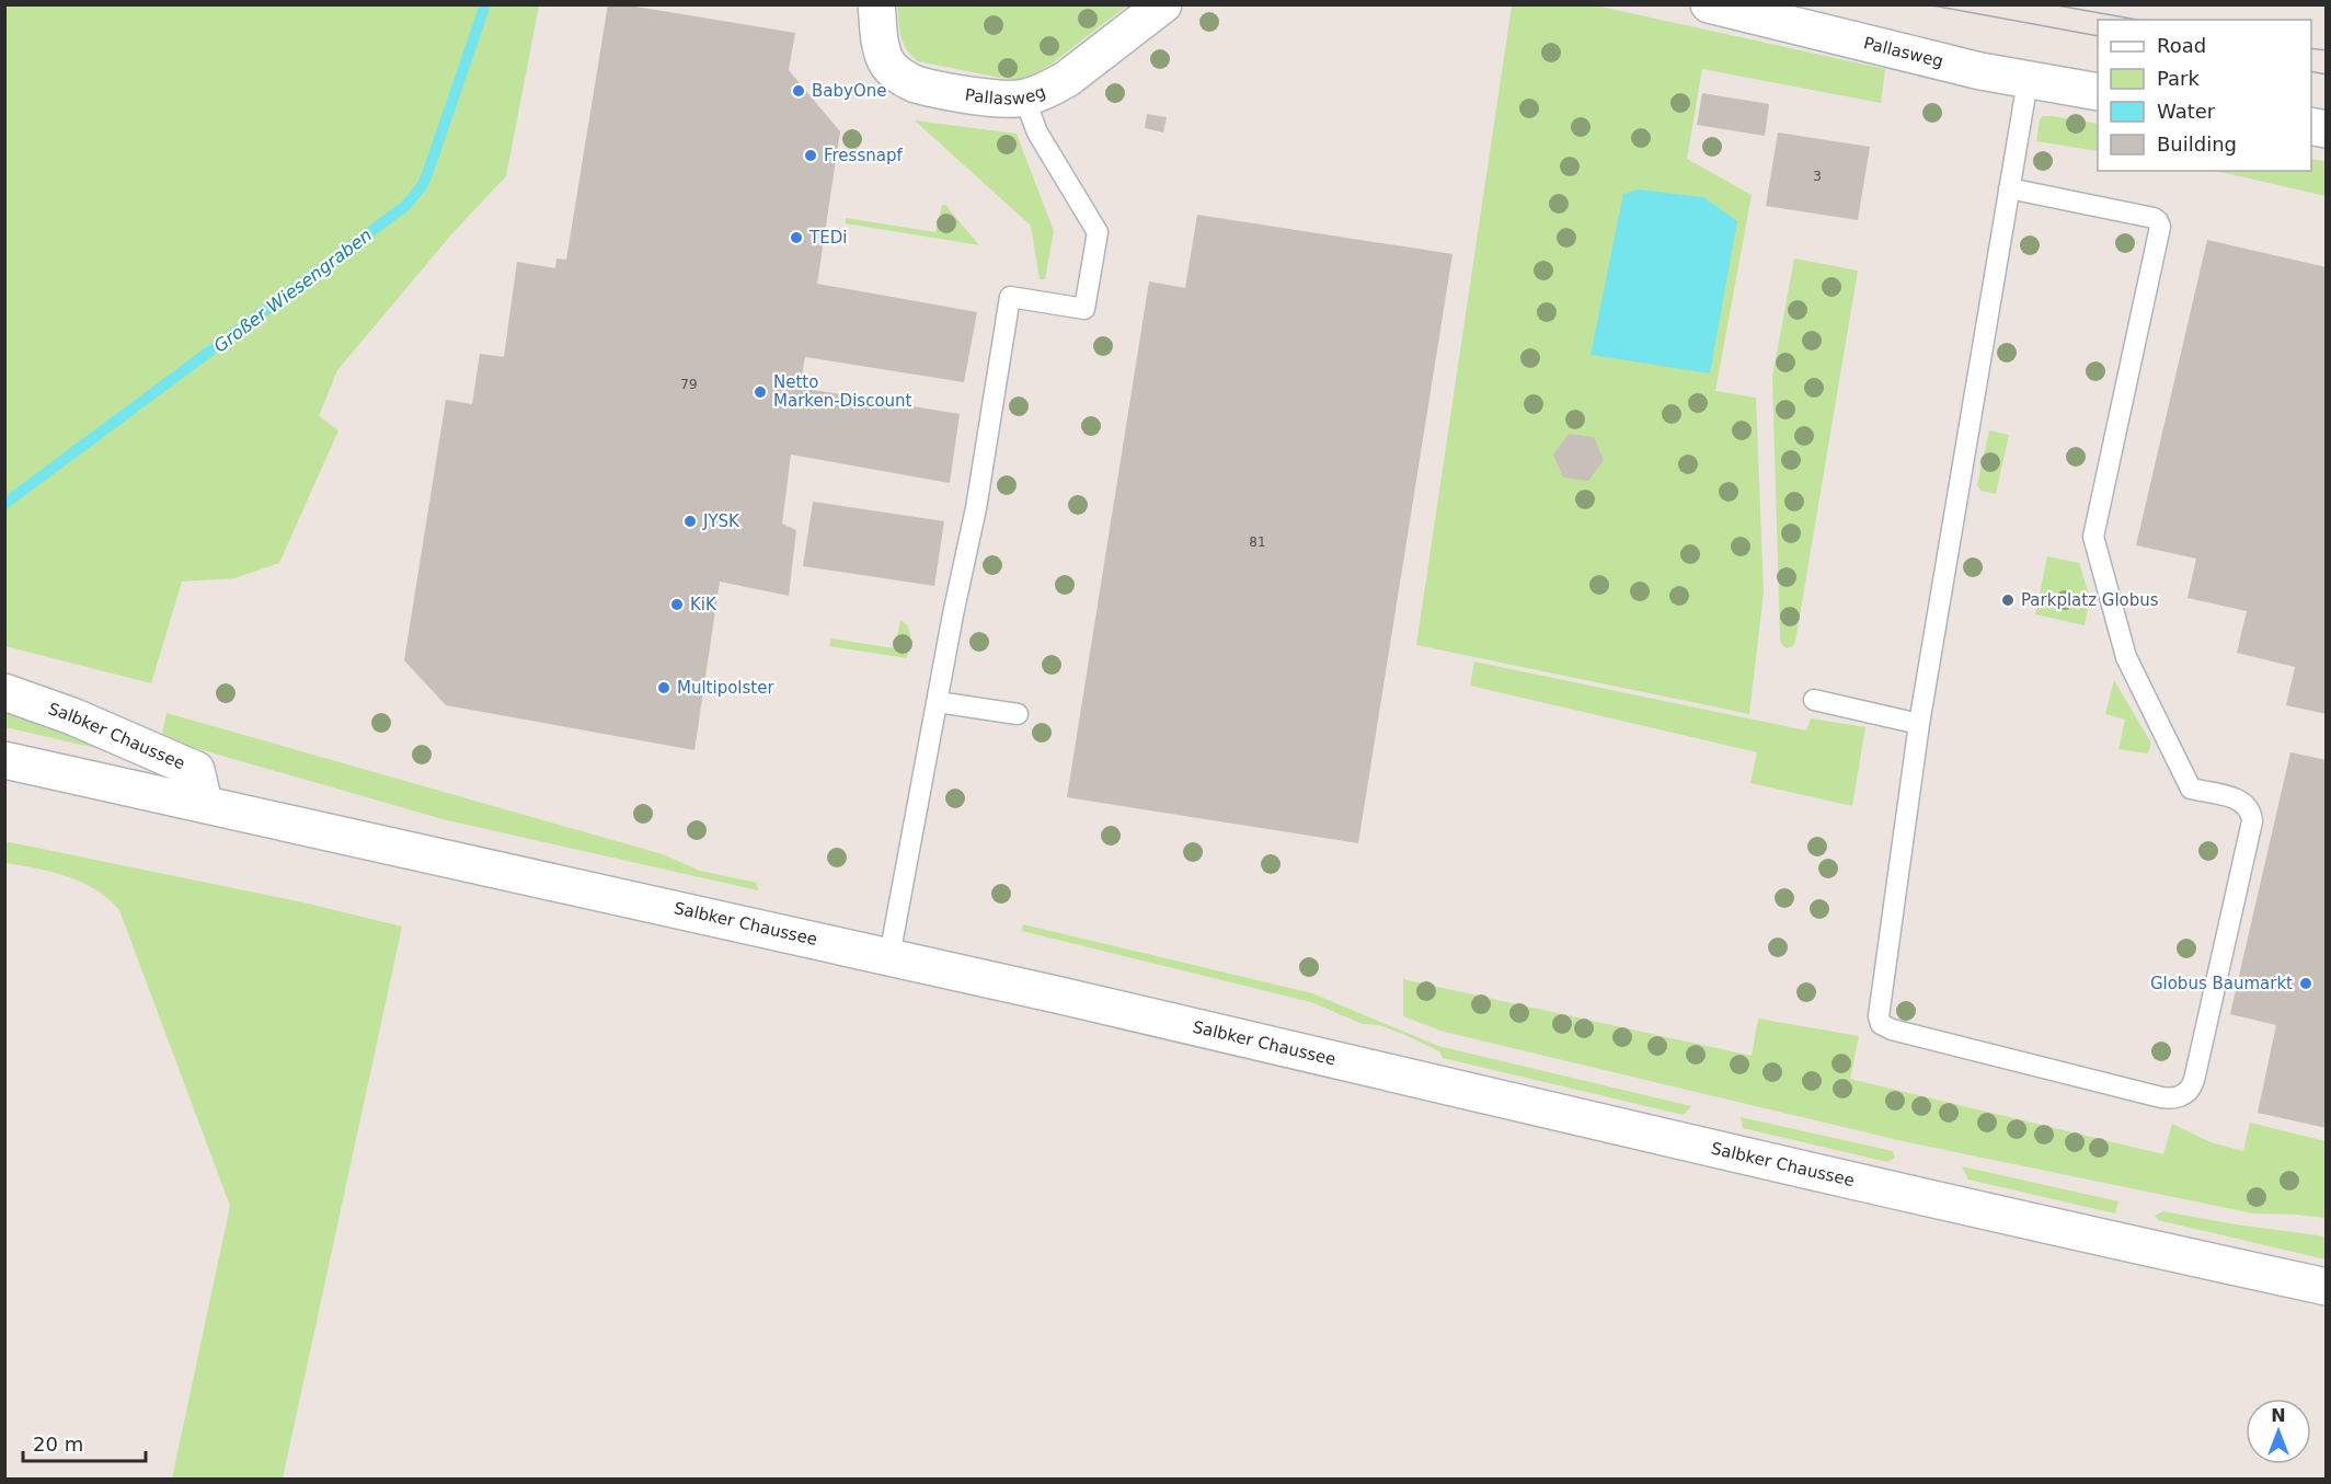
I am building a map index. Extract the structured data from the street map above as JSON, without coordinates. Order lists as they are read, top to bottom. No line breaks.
{"streets":{"main road":["Pallasweg","Salbker Chaussee"]},"water":["Großer Wiesengraben"],"places":["BabyOne","Fressnapf","TEDi","Netto Marken-Discount","JYSK","Parkplatz Globus","KiK","Multipolster","Globus Baumarkt"],"house_numbers":["3","79","81"],"legend":["Road","Park","Water","Building"],"scale_bar":"20 m","north":"top"}
